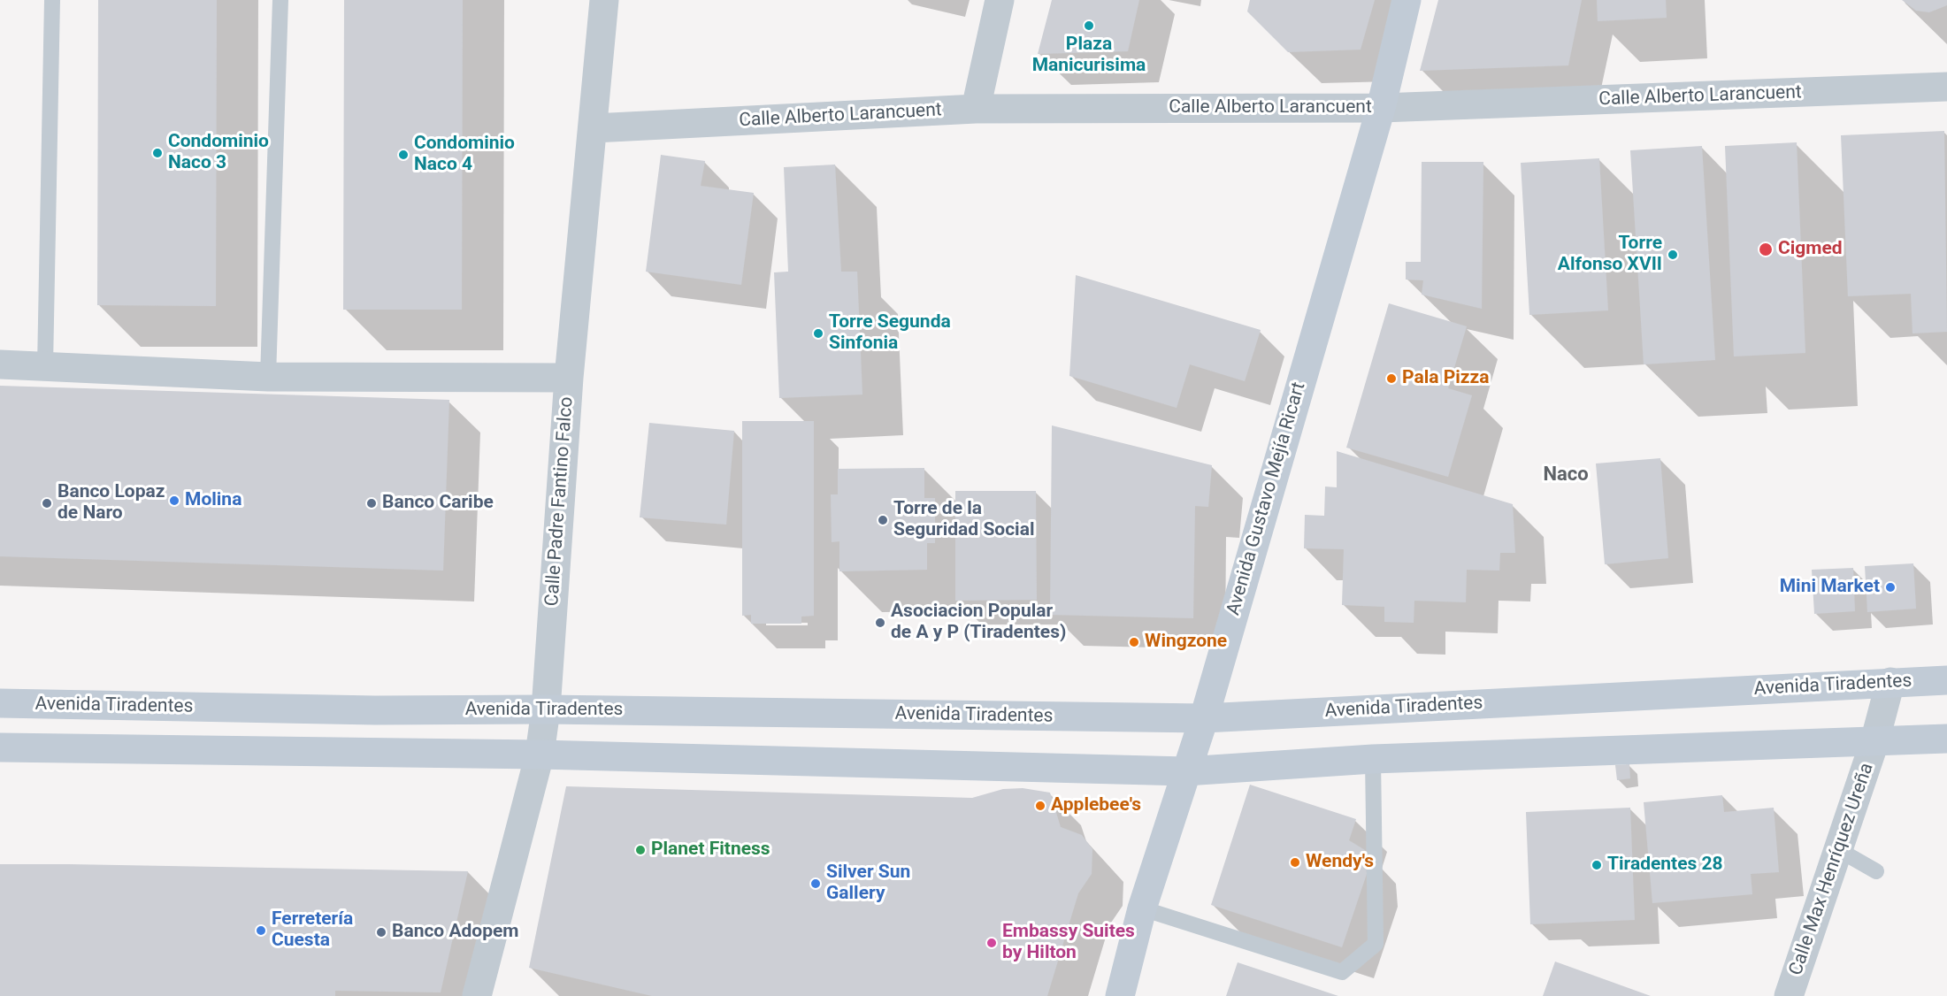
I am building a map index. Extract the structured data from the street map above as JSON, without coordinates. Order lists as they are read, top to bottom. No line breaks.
{"streets":{"main road":["Avenida Gustavo Mejía Ricart","Avenida Tiradentes"],"street":["Calle Alberto Larancuent","Calle Padre Fantino Falco","Calle Max Henríquez Ureña"]},"crossings":[["Calle Alberto Larancuent","Avenida Gustavo Mejía Ricart"],["Calle Alberto Larancuent","Calle Padre Fantino Falco"],["Avenida Gustavo Mejía Ricart","Avenida Tiradentes"],["Calle Padre Fantino Falco","Avenida Tiradentes"],["Avenida Tiradentes","Calle Max Henríquez Ureña"]],"districts":["Naco"],"places":["Plaza Manicurisima","Condominio Naco 3","Condominio Naco 4","Cigmed","Torre Alfonso XVII","Torre Segunda Sinfonia","Pala Pizza","Molina","Banco Lopaz de Naro","Banco Caribe","Torre de la Seguridad Social","Mini Market","Asociacion Popular de A y P (Tiradentes)","Wingzone","Applebee's","Planet Fitness","Wendy's","Tiradentes 28","Silver Sun Gallery","Ferretería Cuesta","Banco Adopem","Embassy Suites by Hilton"]}
